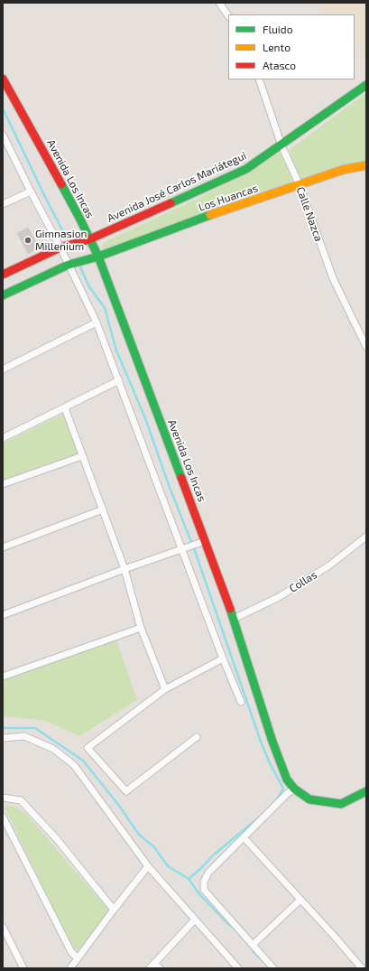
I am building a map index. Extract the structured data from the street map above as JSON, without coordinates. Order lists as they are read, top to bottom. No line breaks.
{"streets":{"street":["Avenida Los Incas","Avenida José Carlos Mariátegui","Los Huancas","Calle Nazca","Collas"]},"crossings":[["Avenida Los Incas","Avenida José Carlos Mariátegui"],["Avenida Los Incas","Los Huancas"],["Avenida Los Incas","Collas"],["Avenida José Carlos Mariátegui","Calle Nazca"],["Los Huancas","Calle Nazca"]],"places":["Gimnasion Millenium"],"legend":["Fluido","Lento","Atasco"]}
